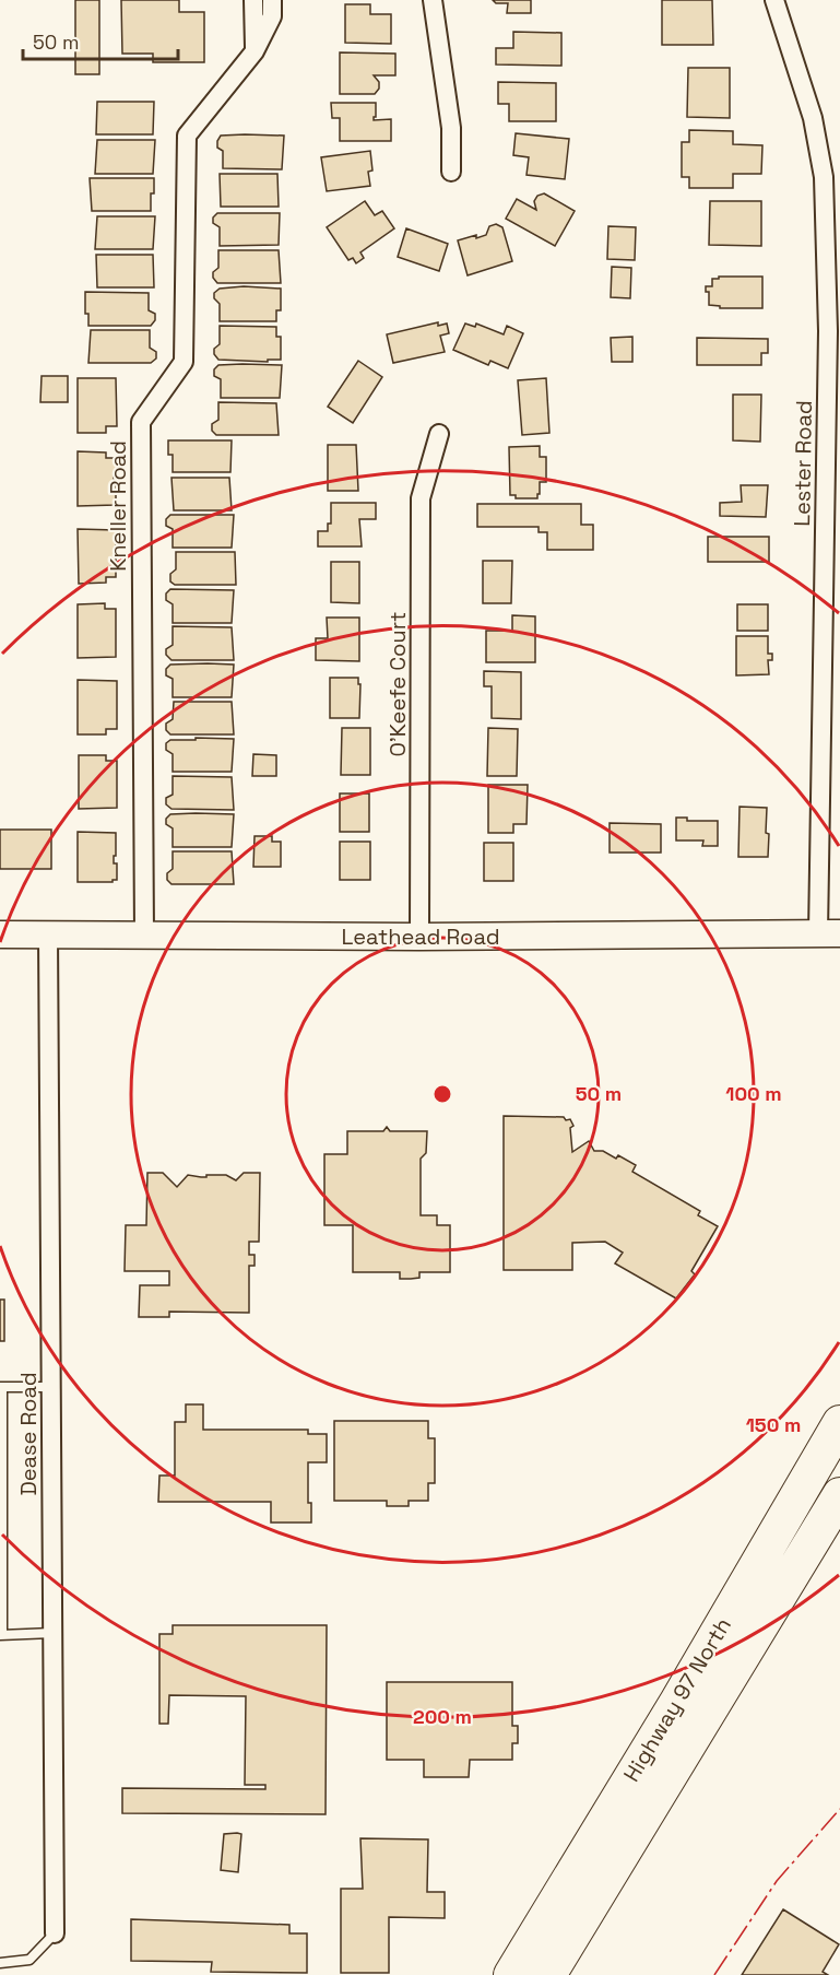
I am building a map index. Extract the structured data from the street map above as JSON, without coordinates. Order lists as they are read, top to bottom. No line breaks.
{"streets":{"highway":["Highway 97 North"],"street":["Lester Road","Kneller Road","O'Keefe Court","Leathead Road","Dease Road"]},"crossings":[["Lester Road","Leathead Road"],["Kneller Road","Leathead Road"],["O'Keefe Court","Leathead Road"],["Leathead Road","Dease Road"]],"scale_bar":"50 m","rings":["50 m","100 m","150 m","200 m"]}
